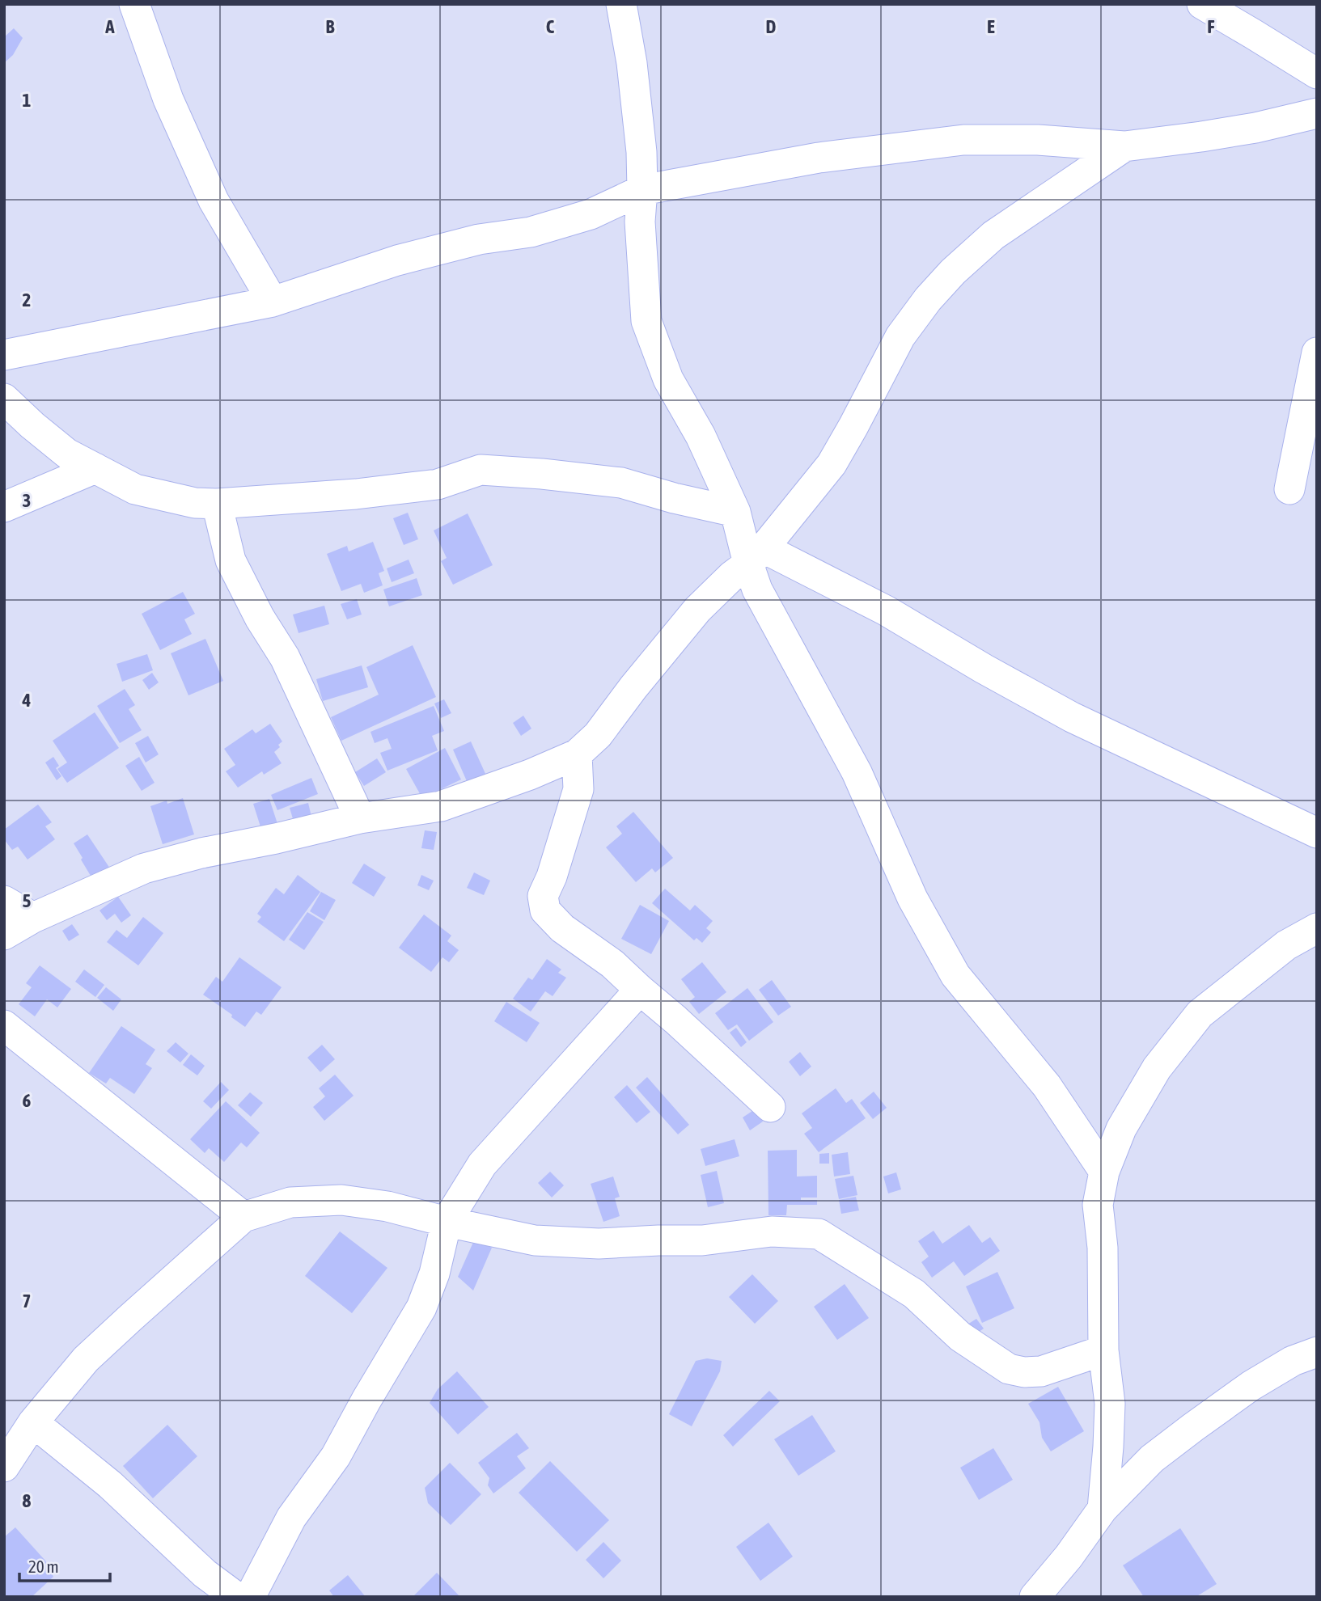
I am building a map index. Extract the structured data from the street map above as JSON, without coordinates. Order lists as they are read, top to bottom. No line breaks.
{"scale_bar":"20 m","grid":{"columns":["A","B","C","D","E","F"],"rows":["1","2","3","4","5","6","7","8"]}}
